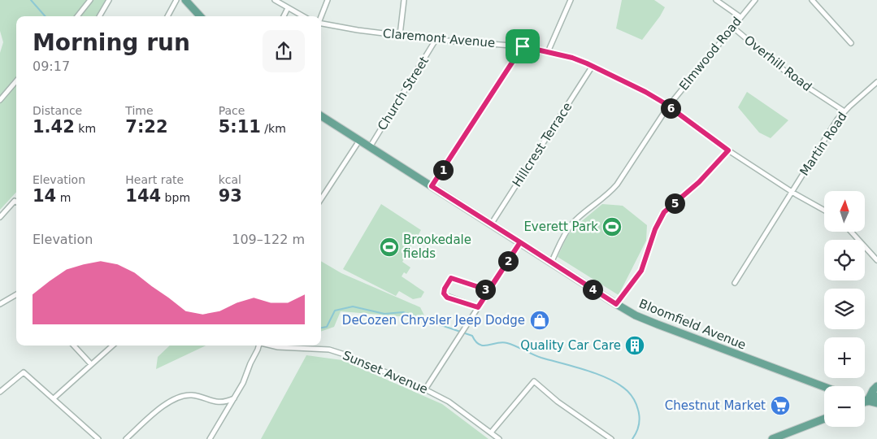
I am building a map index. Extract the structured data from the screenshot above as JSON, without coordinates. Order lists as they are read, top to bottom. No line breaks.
{"streets":{"main road":["Bloomfield Avenue"],"street":["Claremont Avenue","Elmwood Road","Overhill Road","Church Street","Martin Road","Hillcrest Terrace","Sunset Avenue"]},"crossings":[["Claremont Avenue","Elmwood Road"],["Claremont Avenue","Church Street"],["Claremont Avenue","Martin Road"],["Claremont Avenue","Hillcrest Terrace"],["Elmwood Road","Overhill Road"],["Elmwood Road","Bloomfield Avenue"],["Overhill Road","Martin Road"],["Church Street","Bloomfield Avenue"],["Hillcrest Terrace","Bloomfield Avenue"]],"places":{"sports":["Everett Park","Brookedale fields"],"shop":["DeCozen Chrysler Jeep Dodge"],"building":["Quality Car Care"],"supermarket":["Chestnut Market"]},"north":"top","page":{"heading":["Morning run","09:17"],"stats":[["Distance","1.42 km"],["Time","7:22"],["Pace","5:11 /km"],["Elevation","14 m"],["Heart rate","144 bpm"],["kcal","93"]],"pins":["6","1","5","2","3","4"],"map_buttons":["+","−"],"chart":["Elevation","109–122 m"]}}
